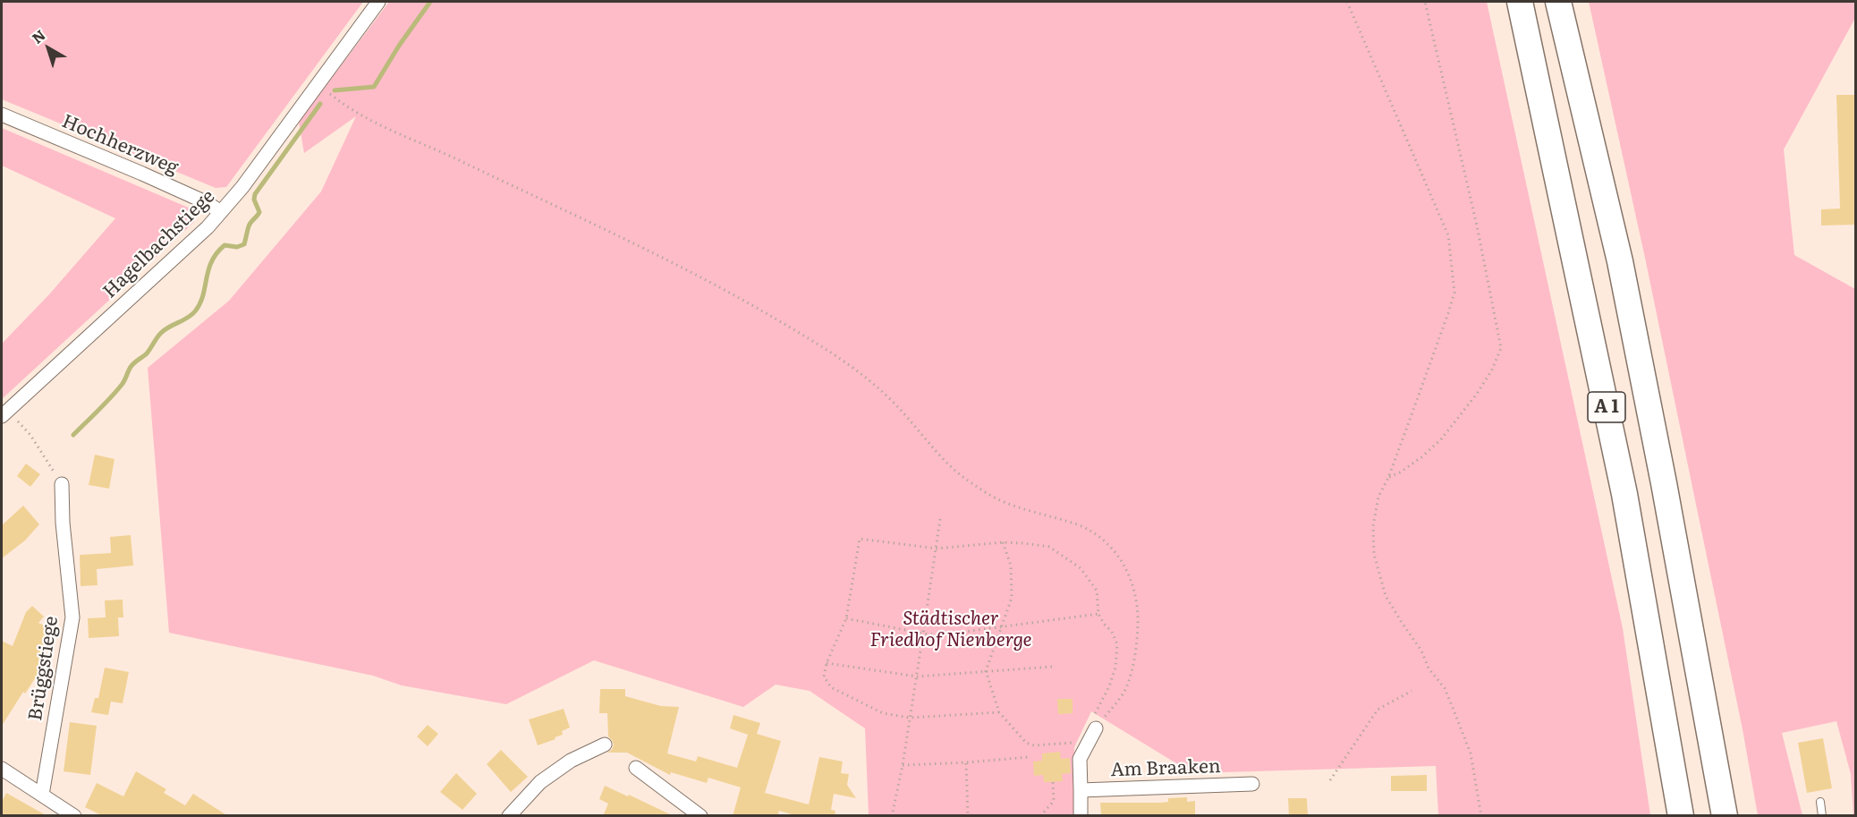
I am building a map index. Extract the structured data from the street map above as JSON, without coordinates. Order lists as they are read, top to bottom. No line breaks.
{"streets":{"highway":["A 1"],"street":["Hochherzweg","Hagelbachstiege","Brüggstiege","Am Braaken"]},"crossings":[["Hochherzweg","Hagelbachstiege"]],"parks":["Städtischer Friedhof Nienberge"],"north":"top left"}
